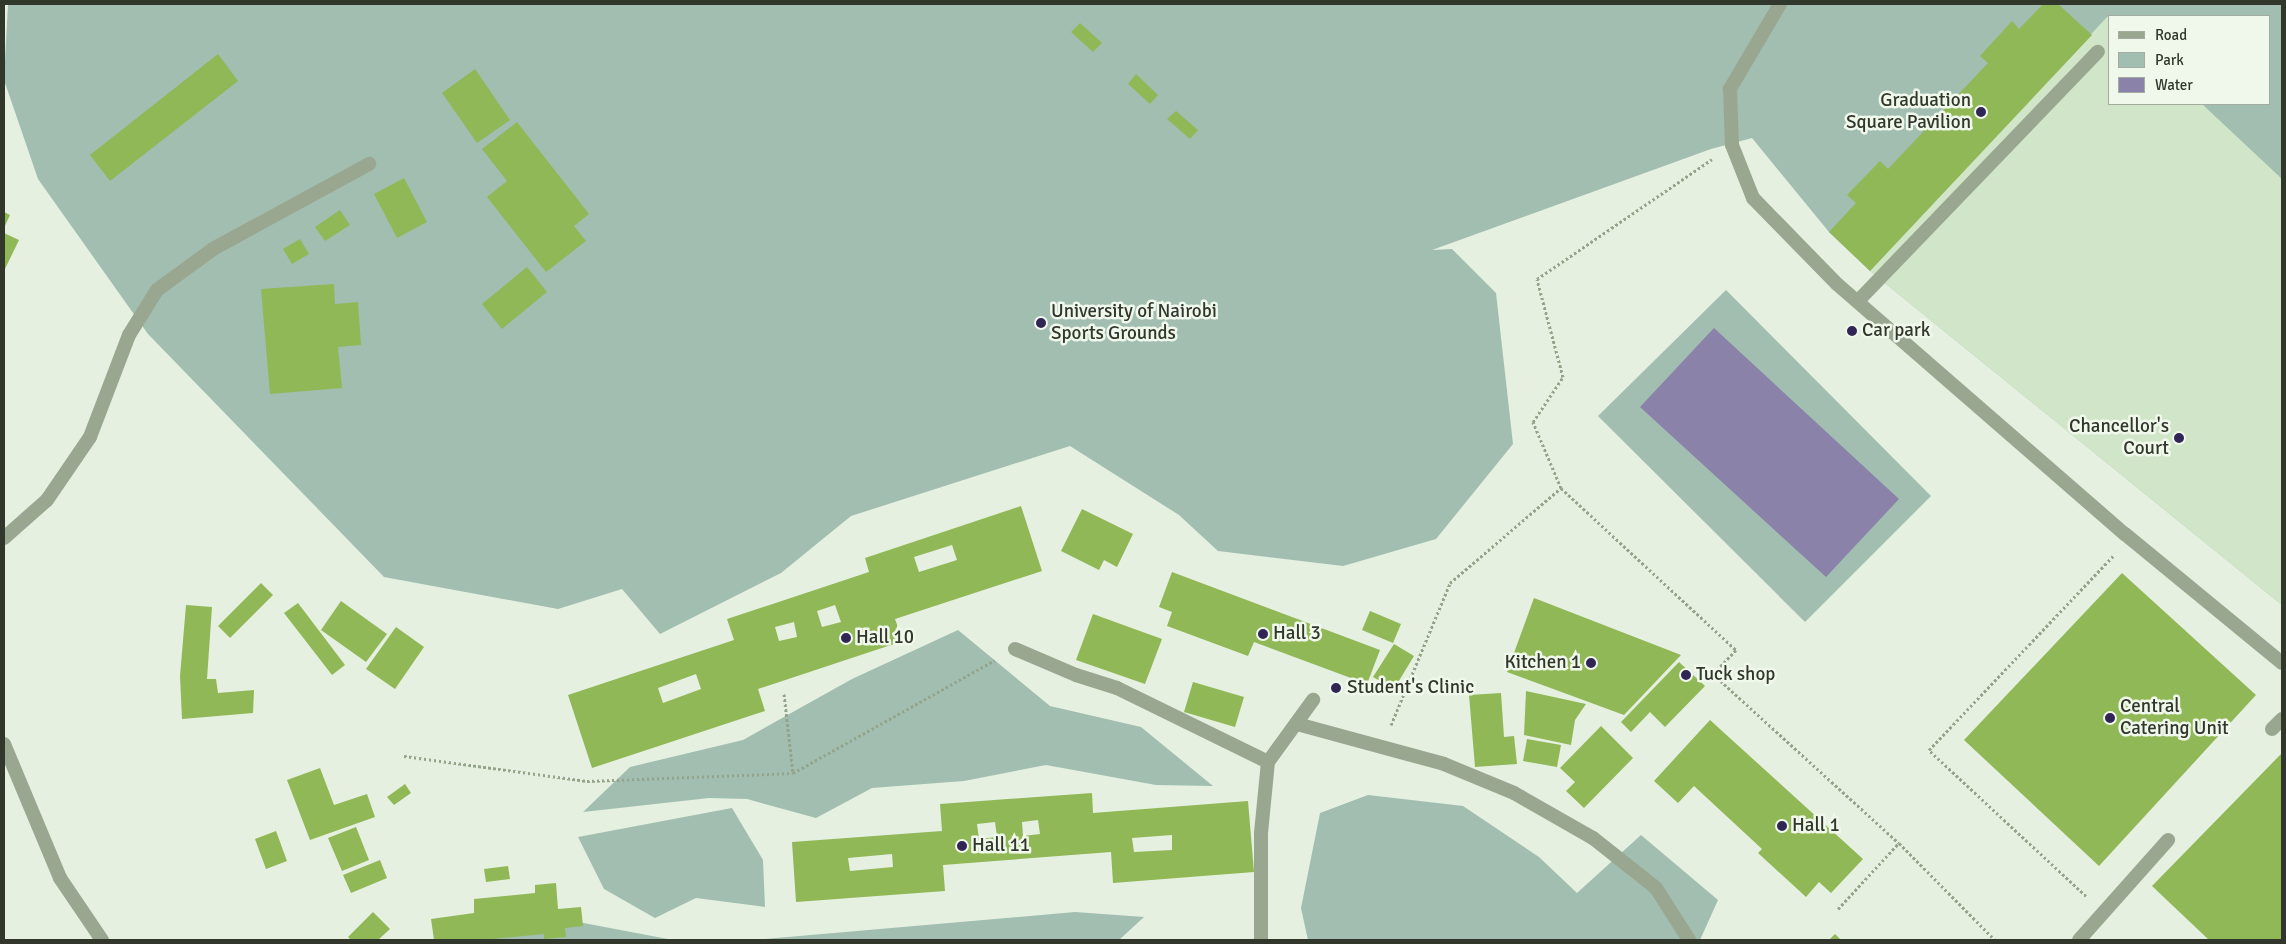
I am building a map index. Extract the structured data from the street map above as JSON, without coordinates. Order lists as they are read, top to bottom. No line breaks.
{"places":["Graduation Square Pavilion","University of Nairobi Sports Grounds","Car park","Chancellor's Court","Hall 3","Hall 10","Kitchen 1","Tuck shop","Student's Clinic","Central Catering Unit","Hall 1","Hall 11"],"legend":["Road","Park","Water"]}
